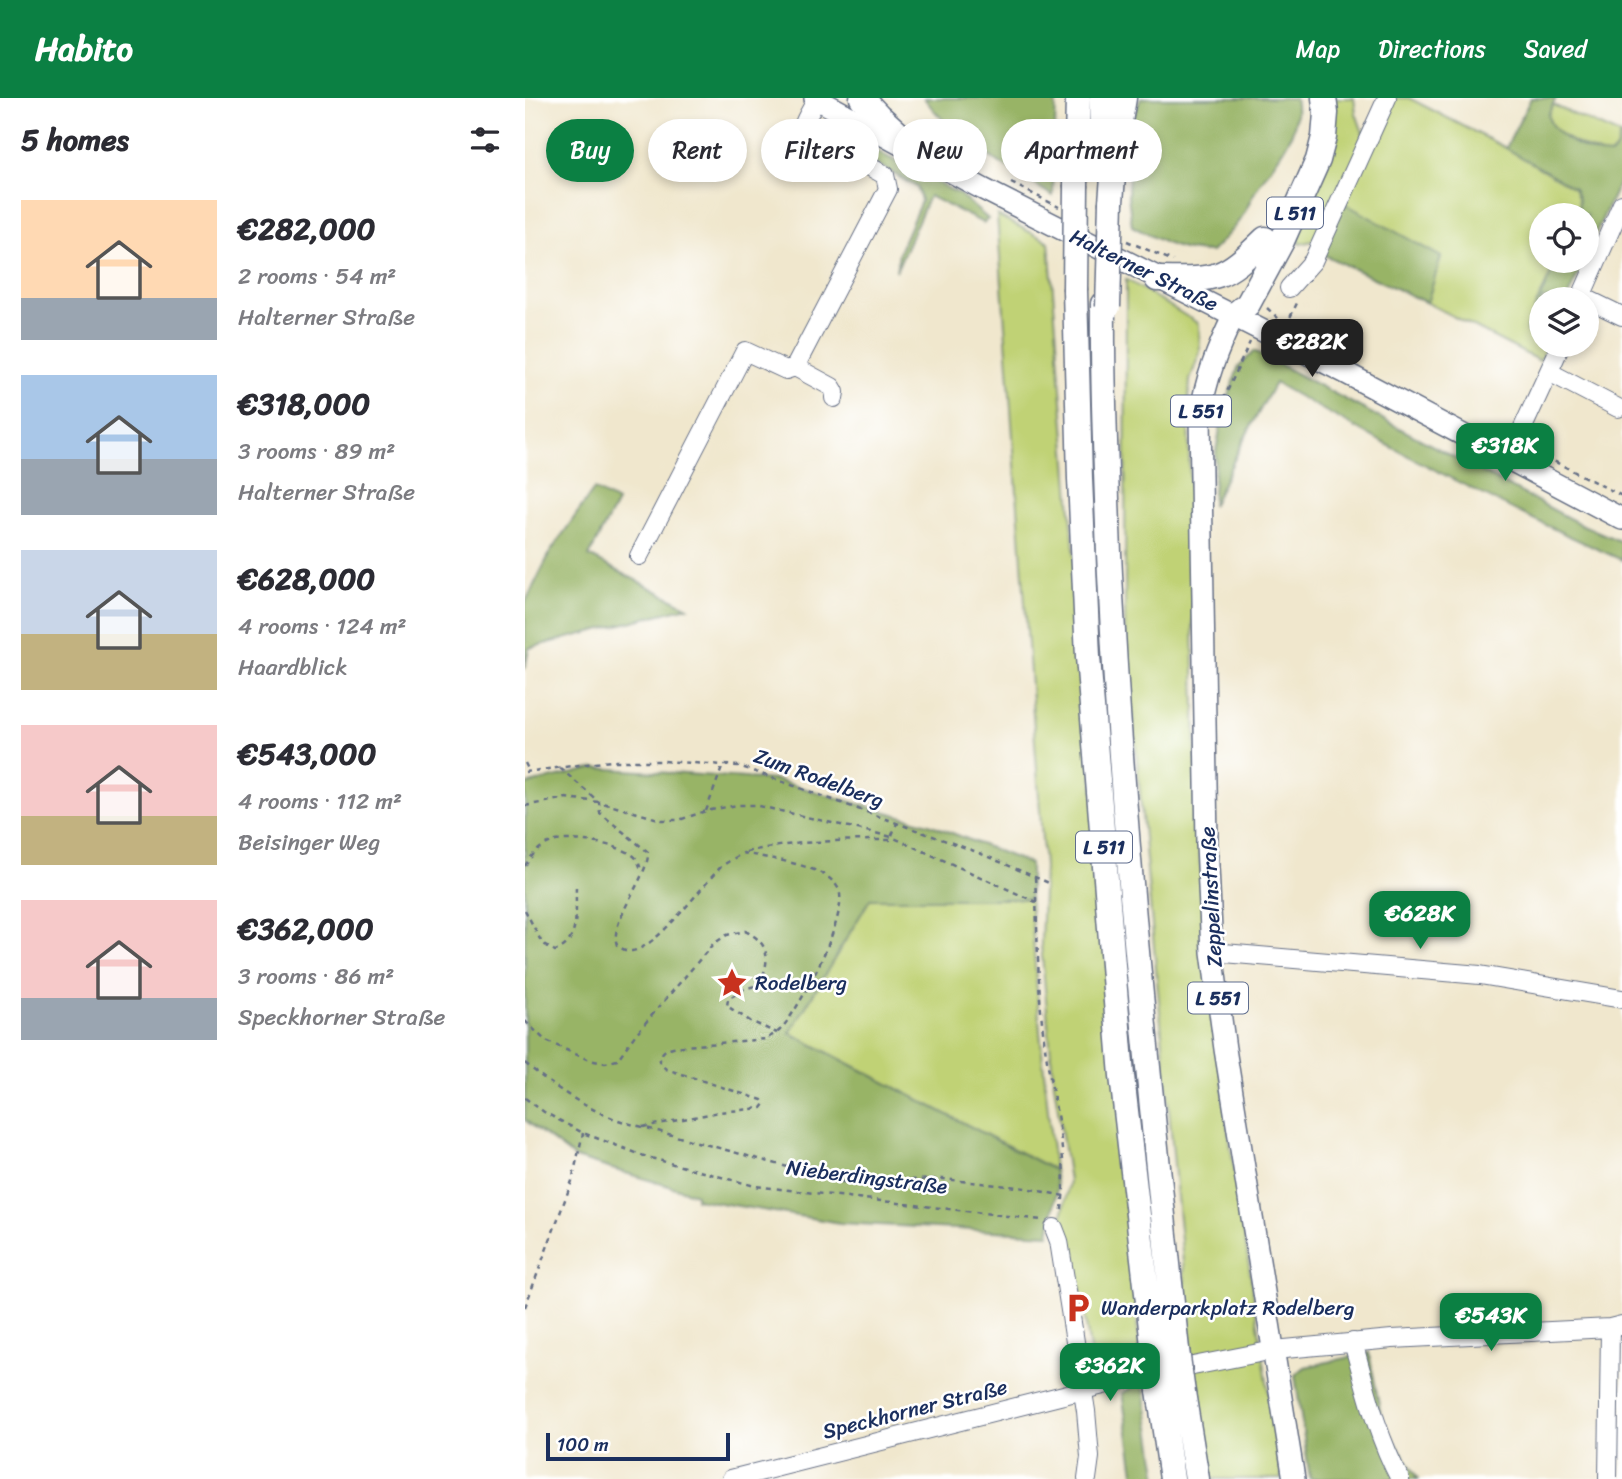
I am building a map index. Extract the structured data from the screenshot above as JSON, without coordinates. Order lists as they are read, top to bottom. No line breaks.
{"streets":{"highway":["L 511"],"main road":["Halterner Straße","L 551","Zeppelinstraße"],"street":["Speckhorner Straße"],"path":["Zum Rodelberg","Nieberdingstraße"]},"crossings":[["L 511","Halterner Straße"],["L 511","Zeppelinstraße"],["Halterner Straße","Zeppelinstraße"],["Zeppelinstraße","Speckhorner Straße"]],"places":{"place":["Rodelberg"],"parking":["Wanderparkplatz Rodelberg"]},"scale_bar":"100 m","page":{"header":"Habito","nav":["Map","Directions","Saved"],"heading":"5 homes","chip":["Buy","Rent","Filters","New","Apartment"],"list":[{"name":"€282,000","note":"2 rooms · 54 m² · Halterner Straße"},{"name":"€318,000","note":"3 rooms · 89 m² · Halterner Straße"},{"name":"€628,000","note":"4 rooms · 124 m² · Haardblick"},{"name":"€543,000","note":"4 rooms · 112 m² · Beisinger Weg"},{"name":"€362,000","note":"3 rooms · 86 m² · Speckhorner Straße"}],"price":["€282K","€318K","€628K","€543K","€362K"],"scale":"100 m"}}
